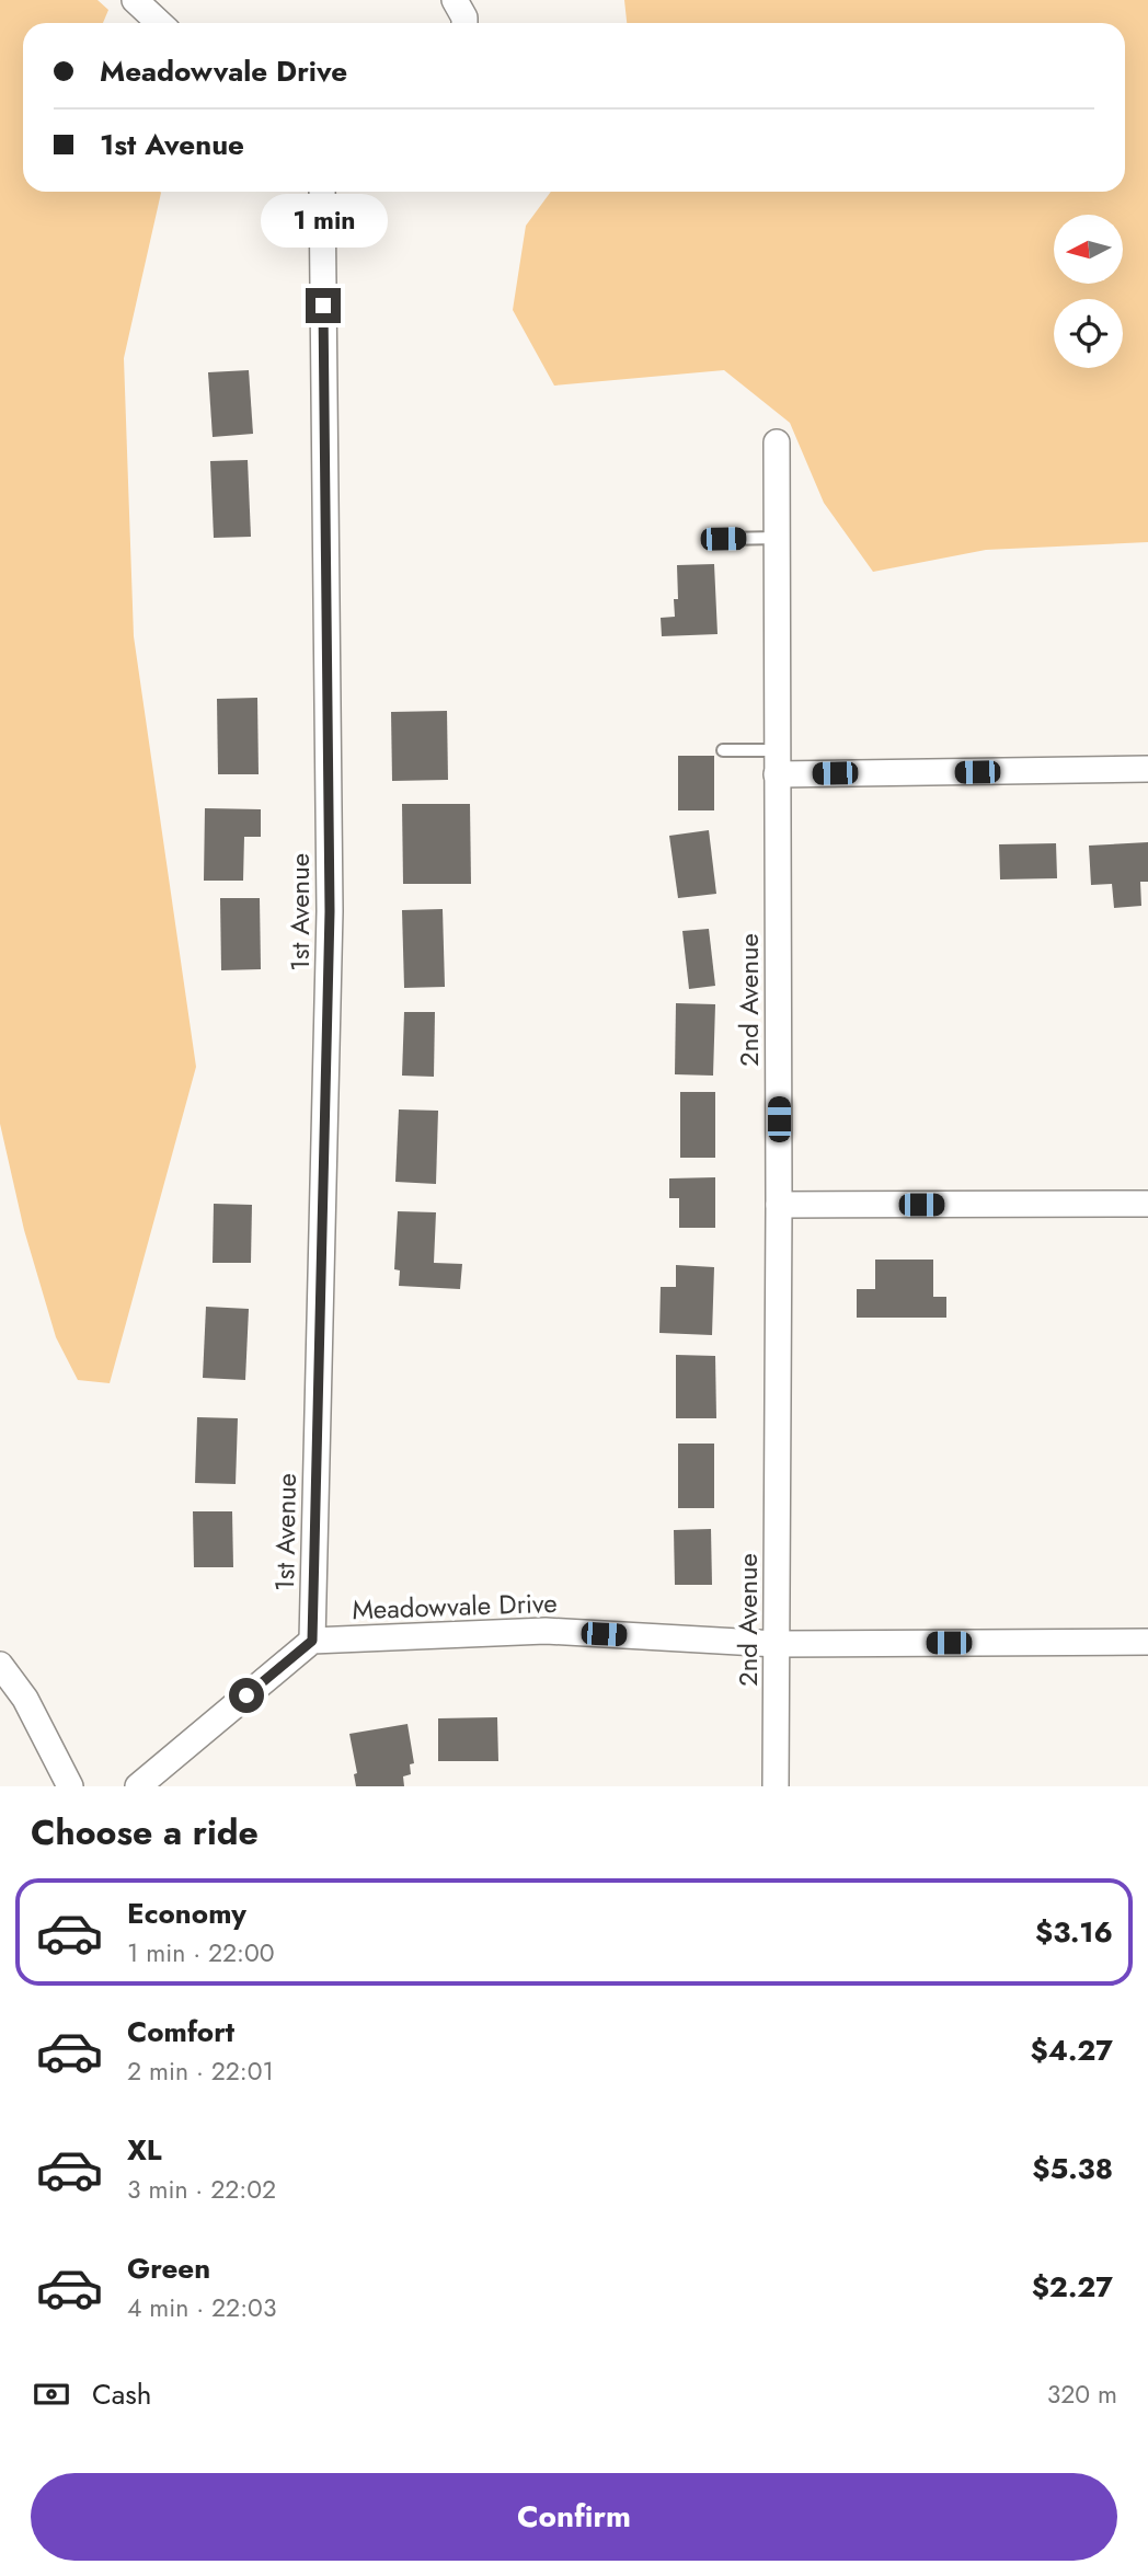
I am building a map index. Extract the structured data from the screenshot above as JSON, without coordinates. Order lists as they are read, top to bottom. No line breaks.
{"streets":{"street":["1st Avenue","2nd Avenue","Meadowvale Drive"]},"crossings":[["1st Avenue","Meadowvale Drive"],["2nd Avenue","Meadowvale Drive"]],"north":"left","page":{"banner":["Meadowvale Drive","1st Avenue"],"bubble":"1 min","heading":"Choose a ride","list":[{"name":"Economy","note":"1 min · 22:00","value":"$3.16"},{"name":"Comfort","note":"2 min · 22:01","value":"$4.27"},{"name":"XL","note":"3 min · 22:02","value":"$5.38"},{"name":"Green","note":"4 min · 22:03","value":"$2.27"}],"pay":["Cash","320 m"],"buttons":"Confirm"}}
